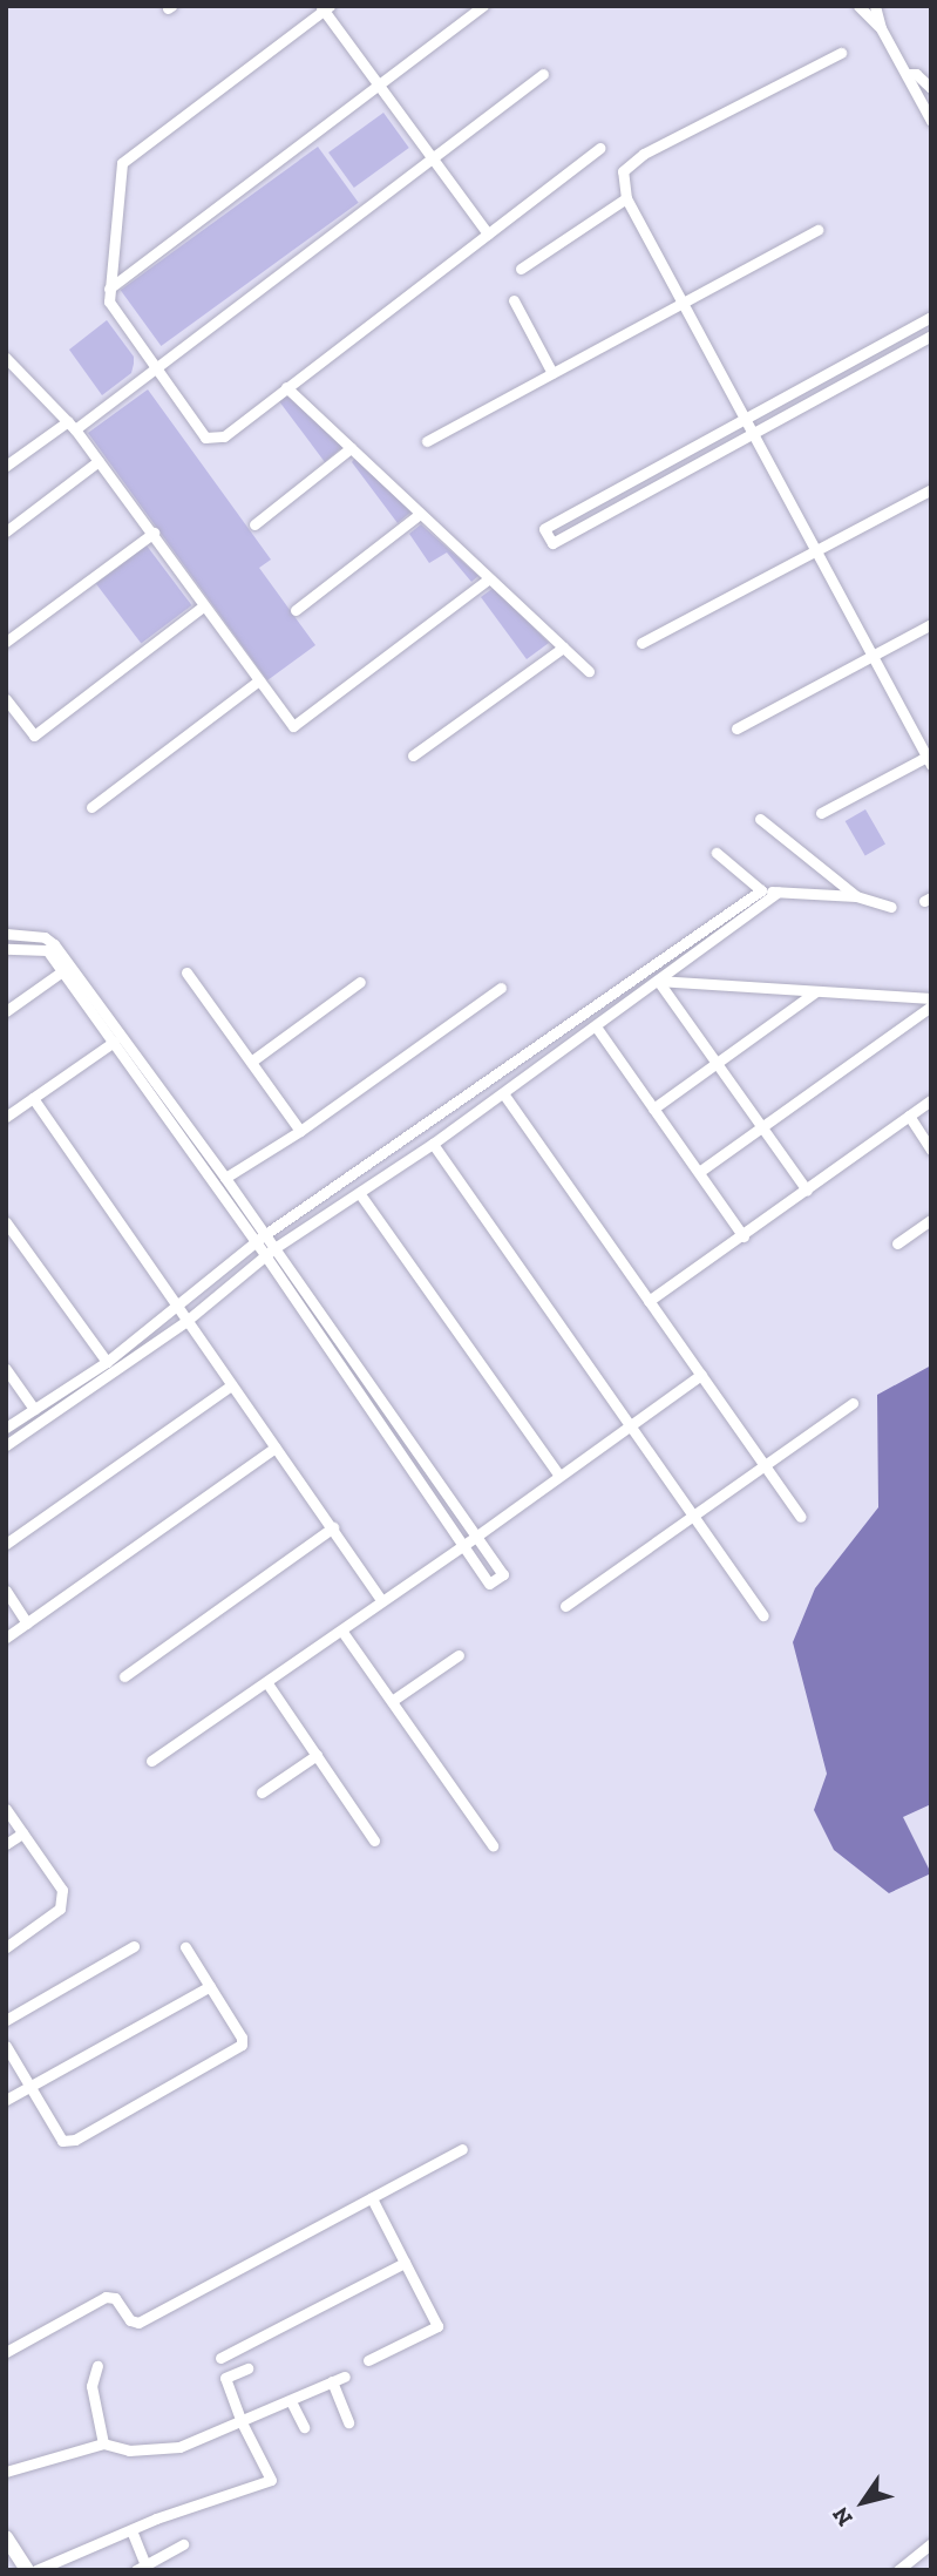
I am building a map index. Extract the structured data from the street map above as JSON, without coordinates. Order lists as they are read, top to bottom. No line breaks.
{"north":"bottom left"}
